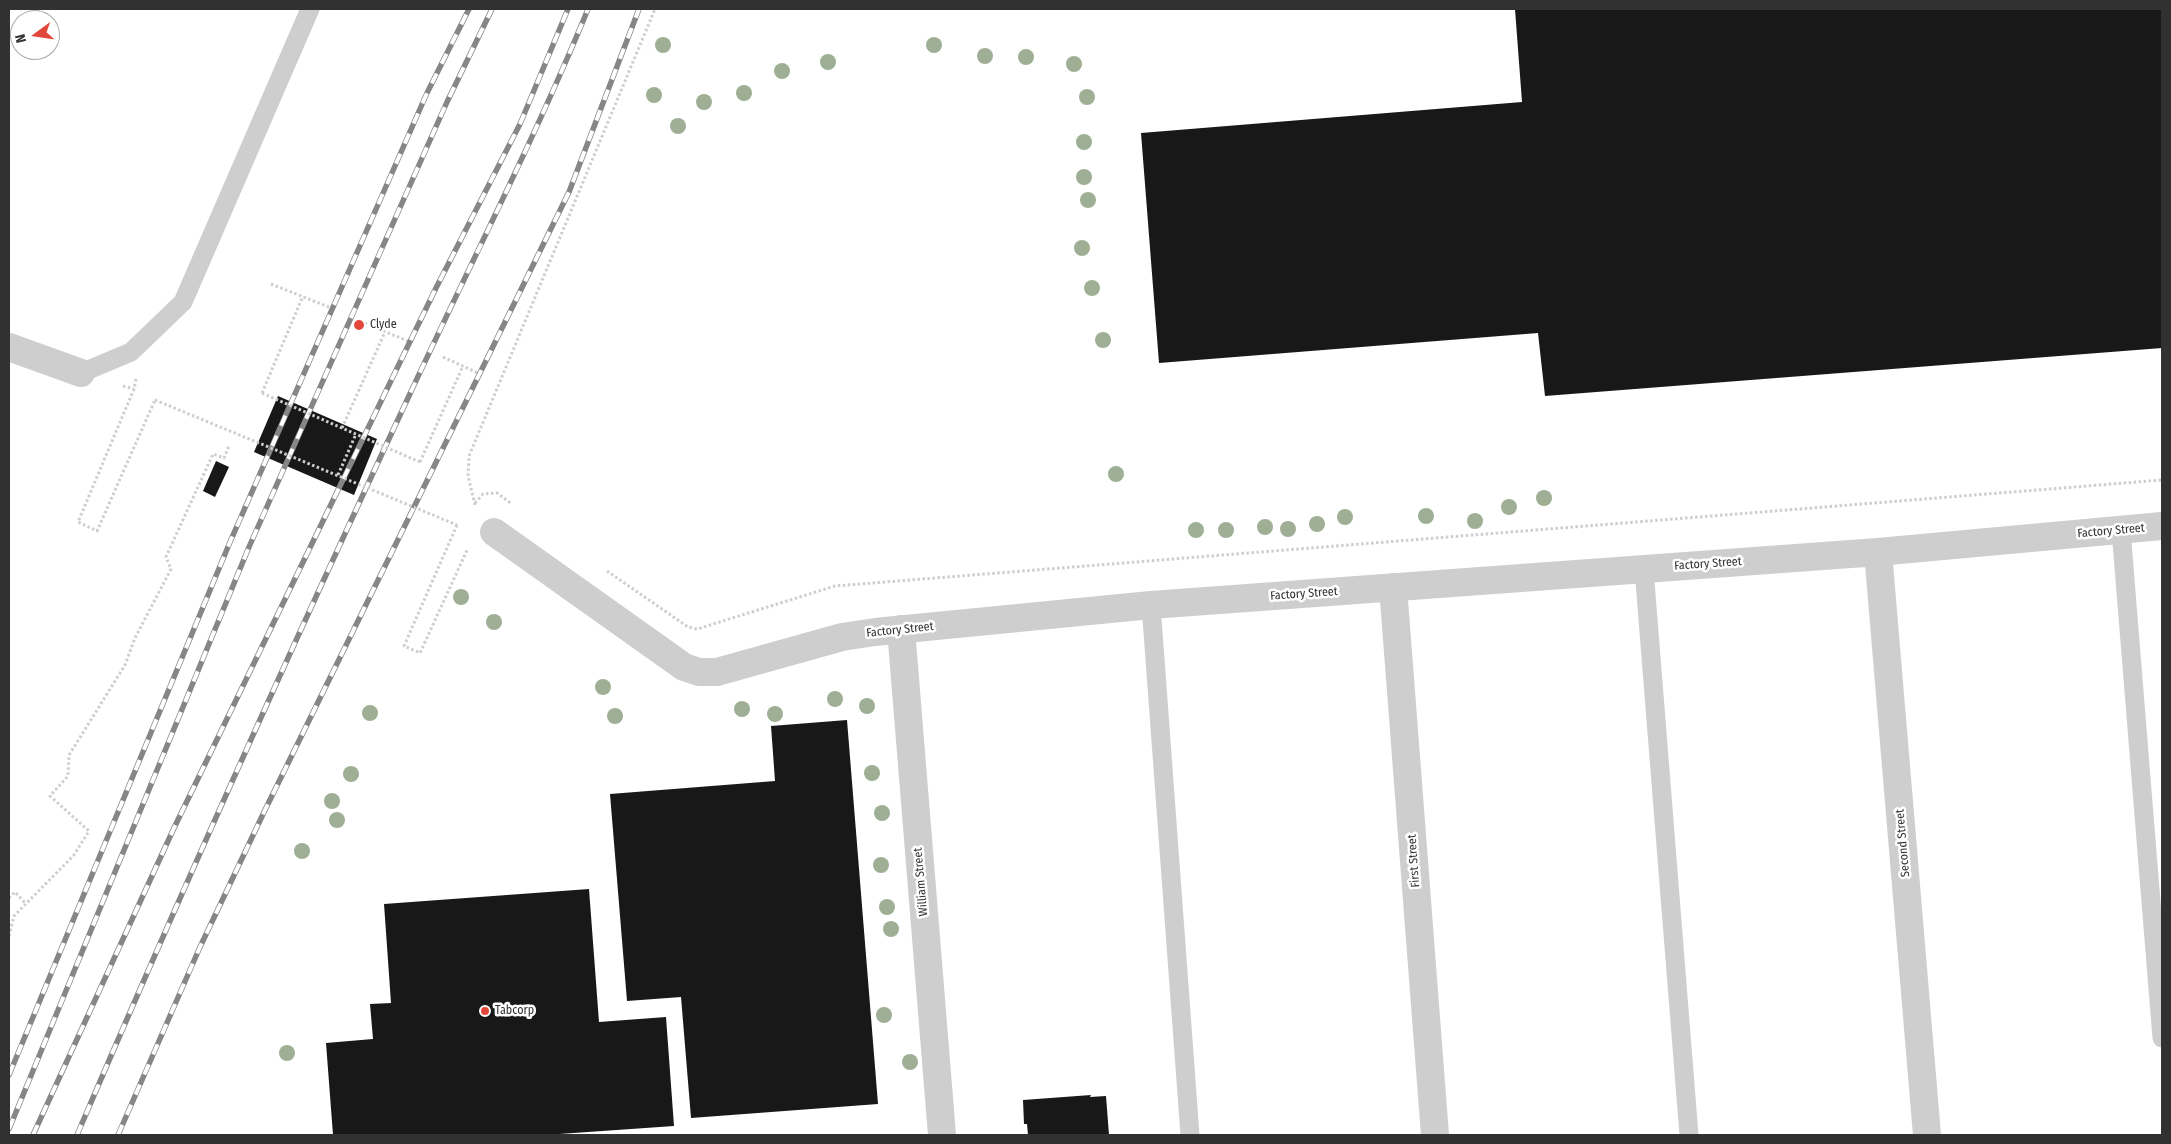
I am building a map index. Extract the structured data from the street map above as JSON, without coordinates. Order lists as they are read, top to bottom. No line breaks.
{"streets":{"street":["Factory Street","Second Street","First Street","William Street"]},"crossings":[["Factory Street","Second Street"],["Factory Street","First Street"],["Factory Street","William Street"]],"places":["Clyde","Tabcorp"],"north":"left"}
